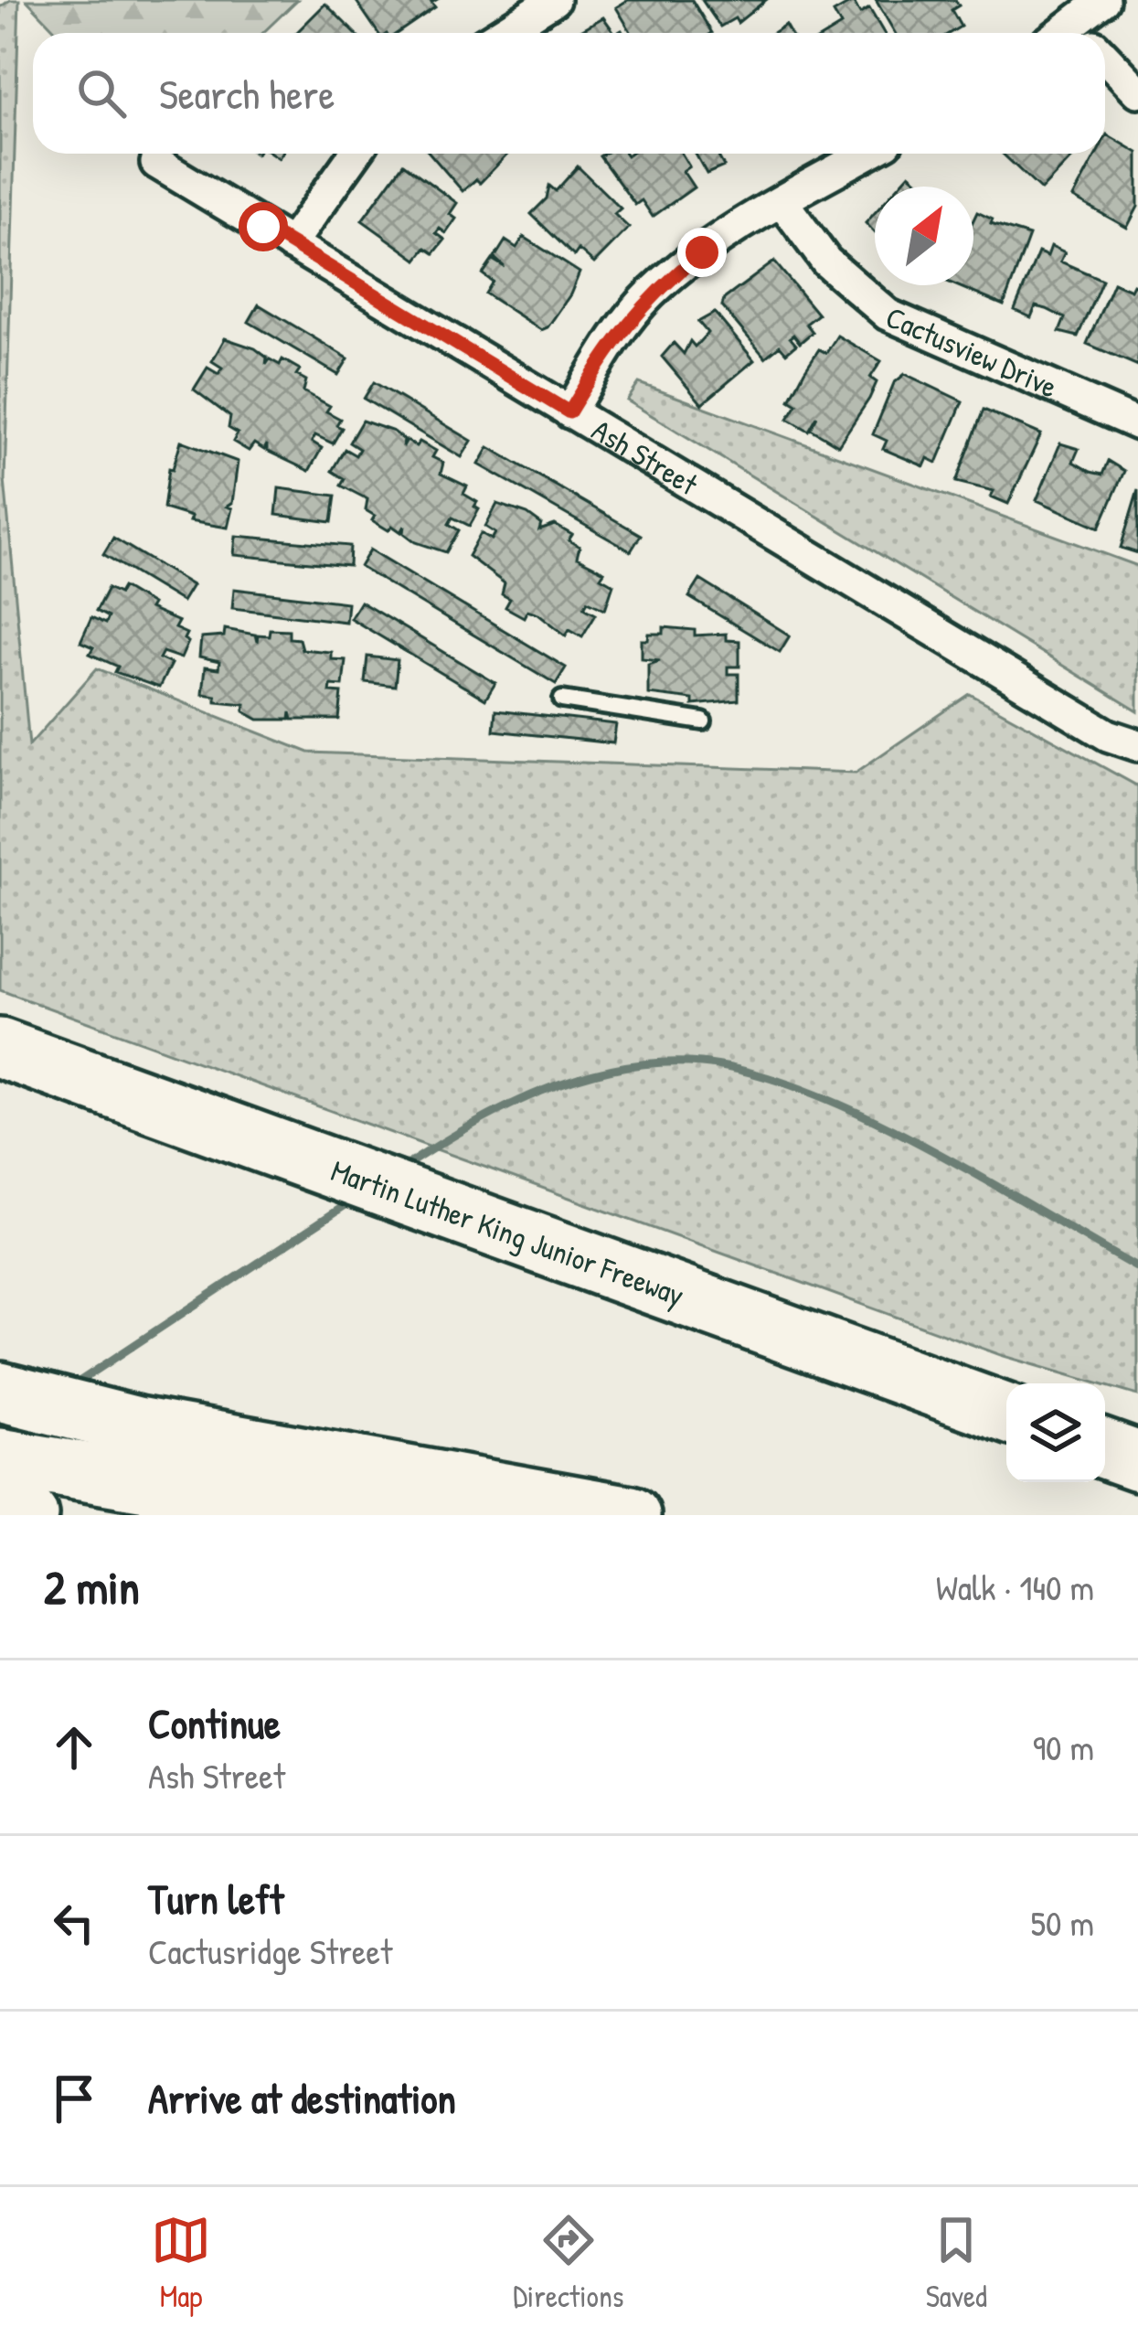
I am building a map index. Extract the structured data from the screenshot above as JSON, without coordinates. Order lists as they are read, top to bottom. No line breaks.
{"streets":{"highway":["Martin Luther King Junior Freeway"],"street":["Cactusview Drive","Ash Street"]},"north":"top right","page":{"search":"Search here","heading":["2 min","Walk · 140 m"],"list":[["Continue","Ash Street","90 m"],["Turn left","Cactusridge Street","50 m"],"Arrive at destination"],"nav":["Map","Directions","Saved"]}}
